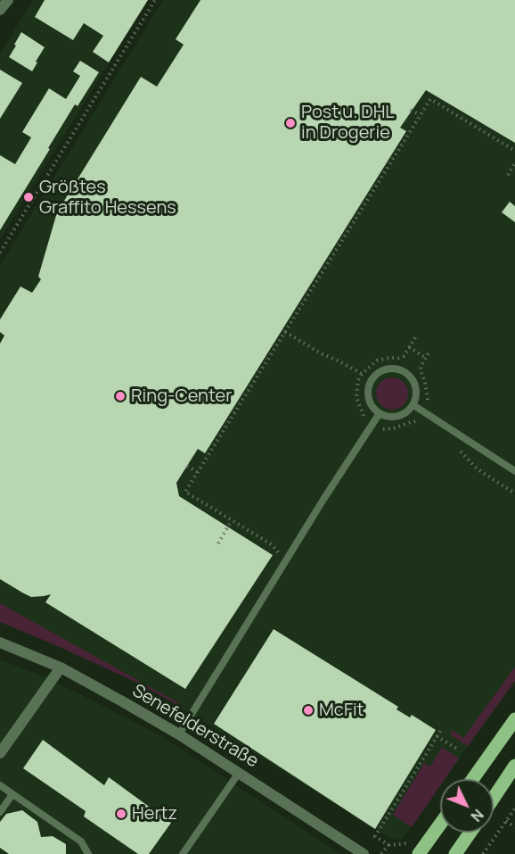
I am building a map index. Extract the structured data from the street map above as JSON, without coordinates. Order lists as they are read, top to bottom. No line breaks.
{"streets":{"street":["Senefelderstraße"]},"places":["Post u. DHL in Drogerie","Größtes Graffito Hessens","Ring-Center","McFit","Hertz"],"north":"bottom right"}
